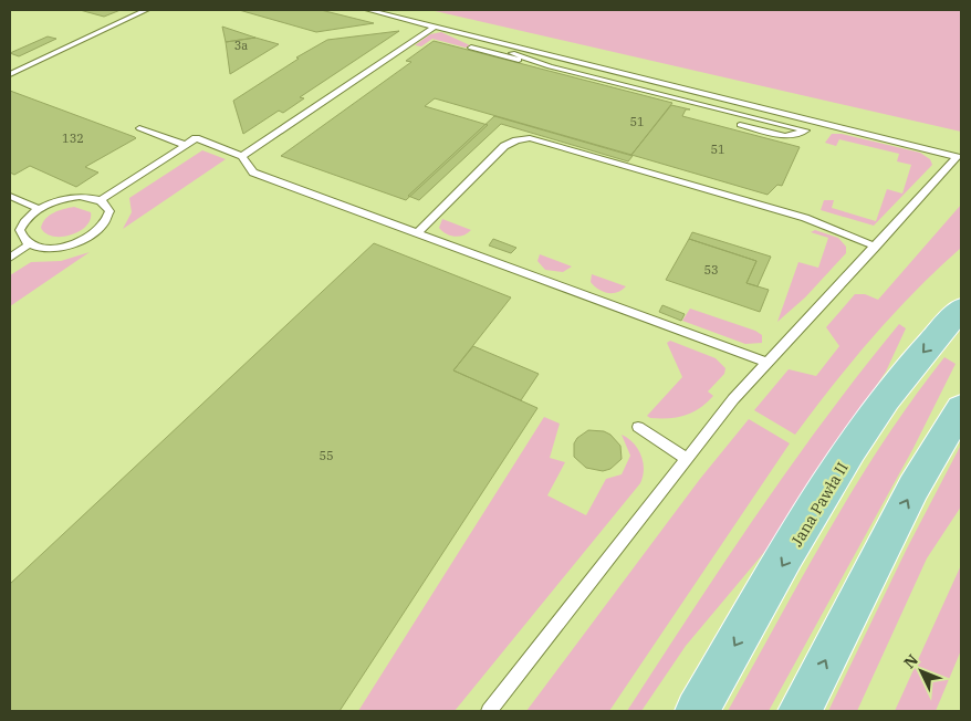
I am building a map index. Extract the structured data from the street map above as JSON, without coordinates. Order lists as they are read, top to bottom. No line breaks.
{"streets":{"main road":["Jana Pawła II"]},"house_numbers":["3a","51","132","51","53","55"],"north":"top left"}
